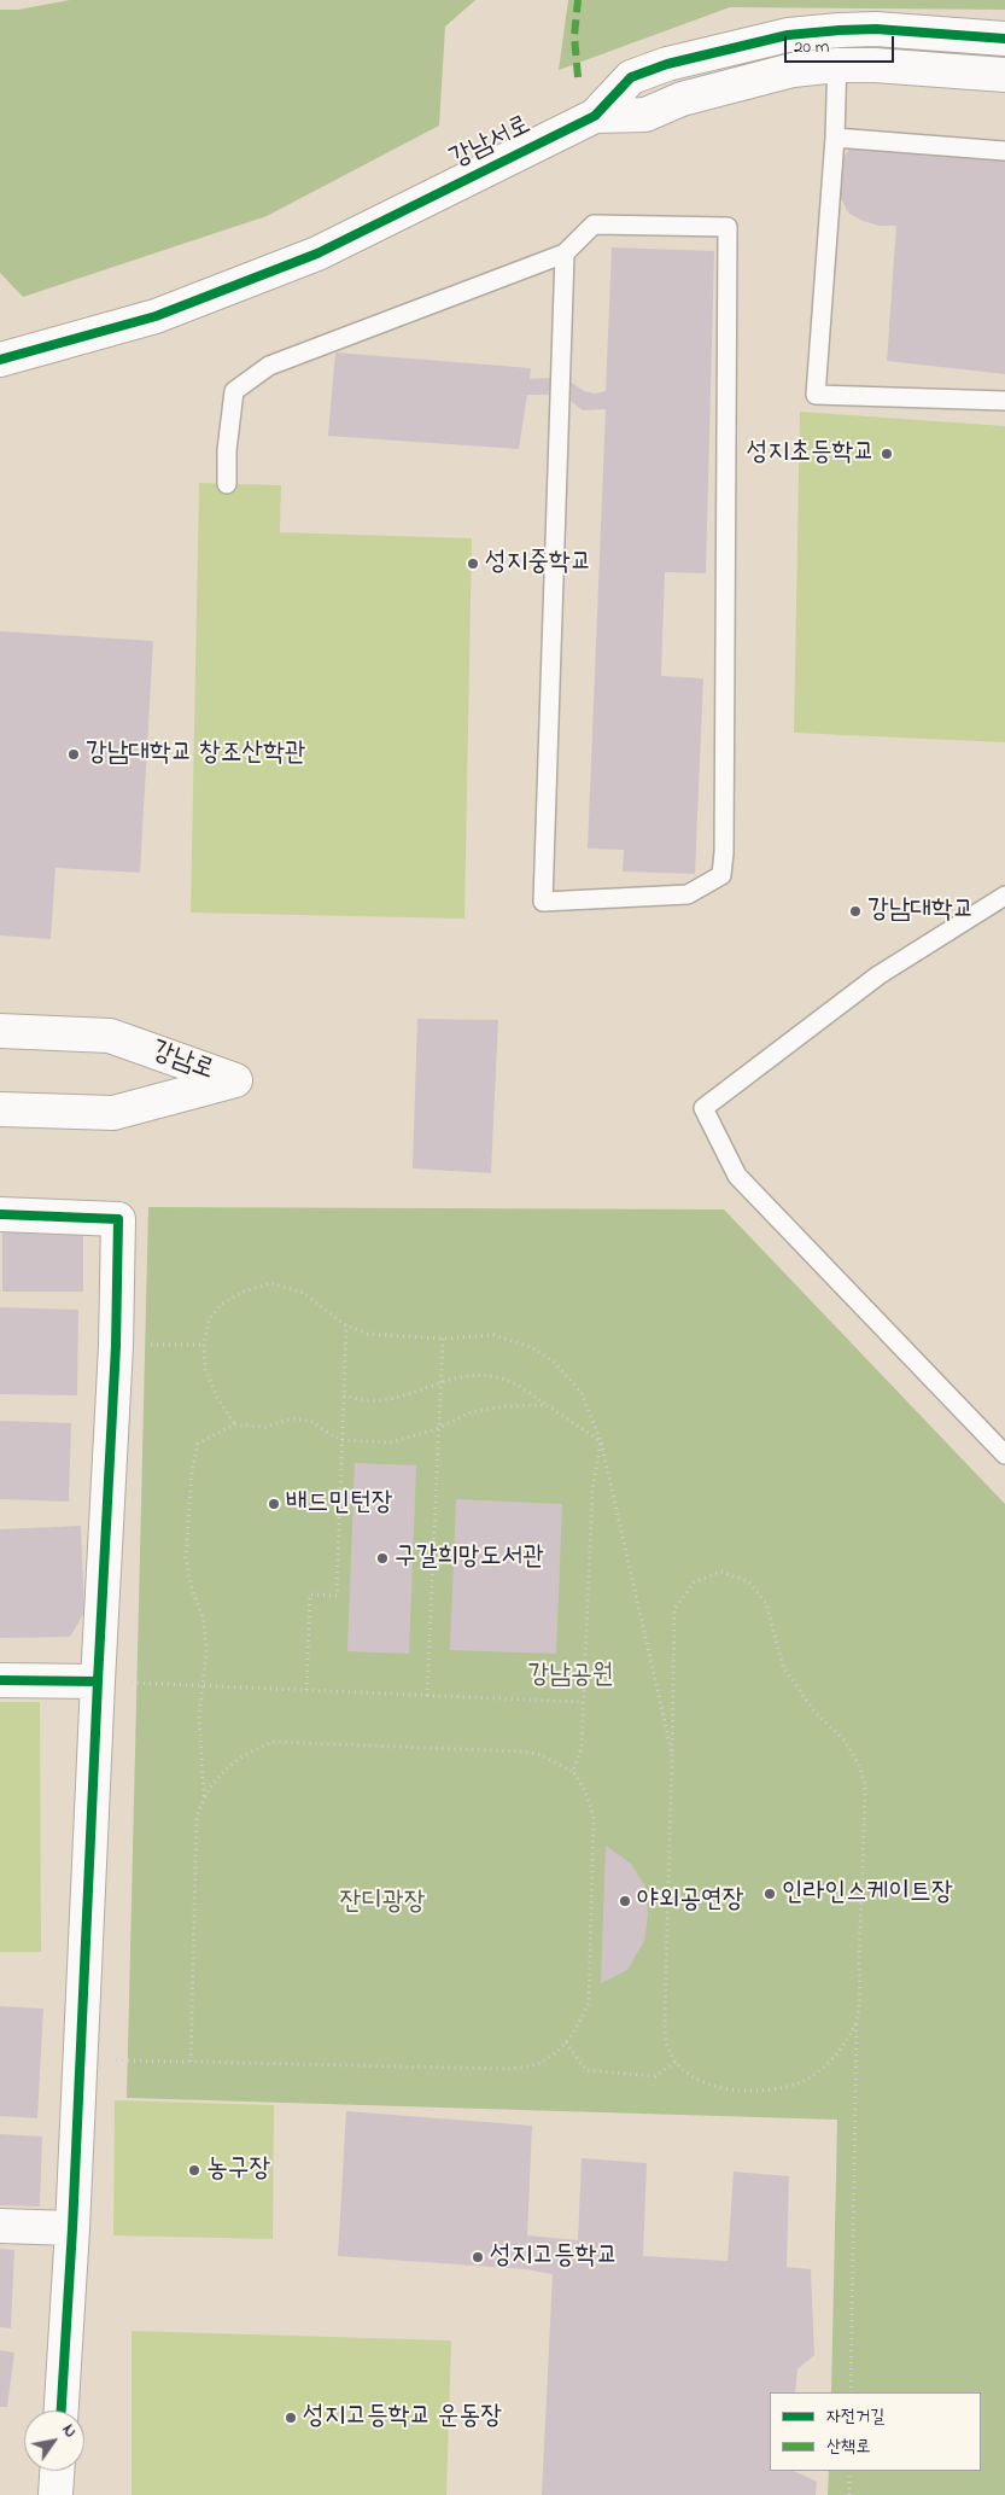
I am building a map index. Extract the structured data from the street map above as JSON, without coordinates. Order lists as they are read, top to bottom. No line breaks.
{"streets":{"street":["강남서로","강남로"]},"parks":["강남공원","잔디광장"],"places":["성지초등학교","성지중학교","강남대학교 창조산학관","강남대학교","배드민턴장","구갈희망도서관","인라인스케이트장","야외공연장","농구장","성지고등학교","성지고등학교 운동장"],"legend":["자전거길","산책로"],"scale_bar":"20 m","north":"top right"}
